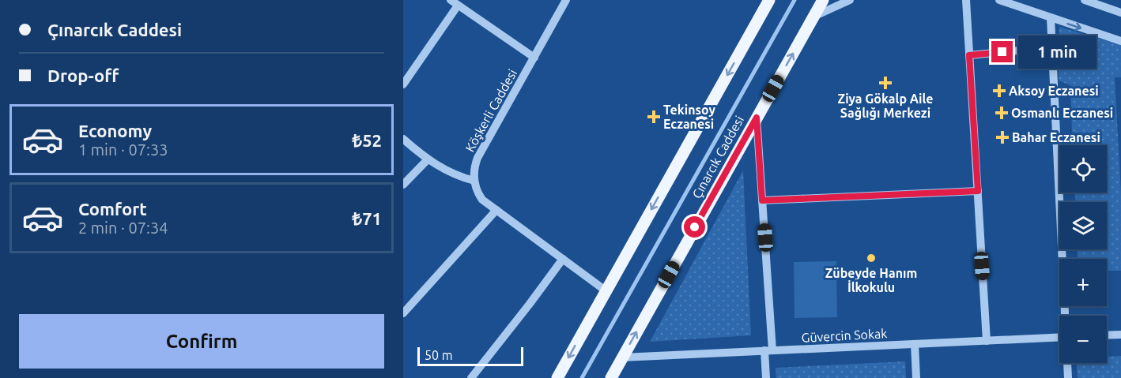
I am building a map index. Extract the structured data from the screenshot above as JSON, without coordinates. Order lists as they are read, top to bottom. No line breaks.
{"streets":{"main road":["Çınarcık Caddesi"],"street":["Köşkerli Caddesi","Güvercin Sokak"]},"crossings":[["Çınarcık Caddesi","Güvercin Sokak"]],"places":{"health":["Ziya Gökalp Aile Sağlığı Merkezi","Aksoy Eczanesi","Osmanlı Eczanesi","Tekinsoy Eczanesi","Bahar Eczanesi"],"other":["Zübeyde Hanım İlkokulu"]},"scale_bar":"50 m","page":{"banner":["Çınarcık Caddesi","Drop-off"],"bubble":"1 min","list":[{"name":"Economy","note":"1 min · 07:33","value":"₺52"},{"name":"Comfort","note":"2 min · 07:34","value":"₺71"}],"map_buttons":["+","−"],"buttons":"Confirm","scale":"50 m"}}
